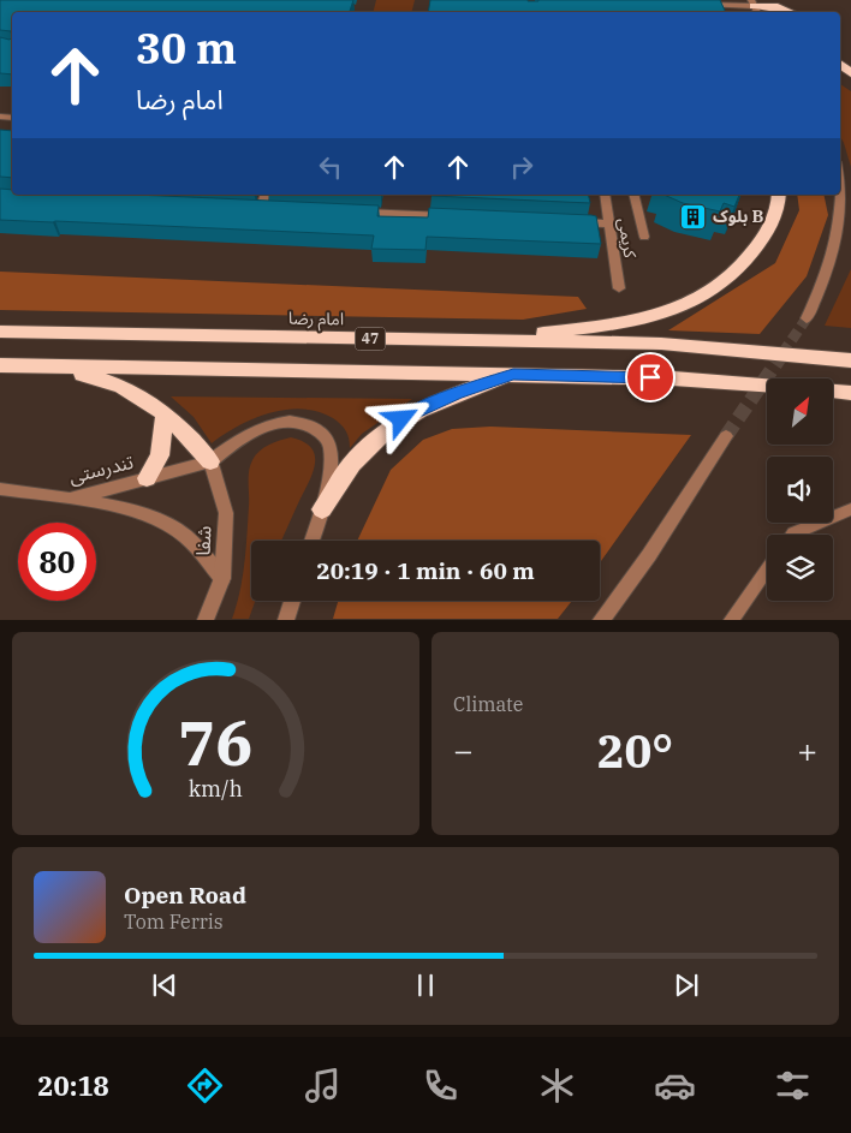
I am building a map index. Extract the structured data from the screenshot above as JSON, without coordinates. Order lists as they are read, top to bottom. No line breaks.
{"streets":{"highway":["امام رضا","47"],"street":["کریمی","تندرستی","شفا"]},"crossings":[["تندرستی","شفا"]],"places":{"building":["بلوک B"]},"north":"top right","page":{"turn":["30 m","امام رضا"],"limit":"80","trip":"20:19 · 1 min · 60 m","tile":"Climate","heat":["−","20°","+"],"song":["Open Road","Tom Ferris"],"tabs":"20:18","gauge":["76","km/h"]}}
